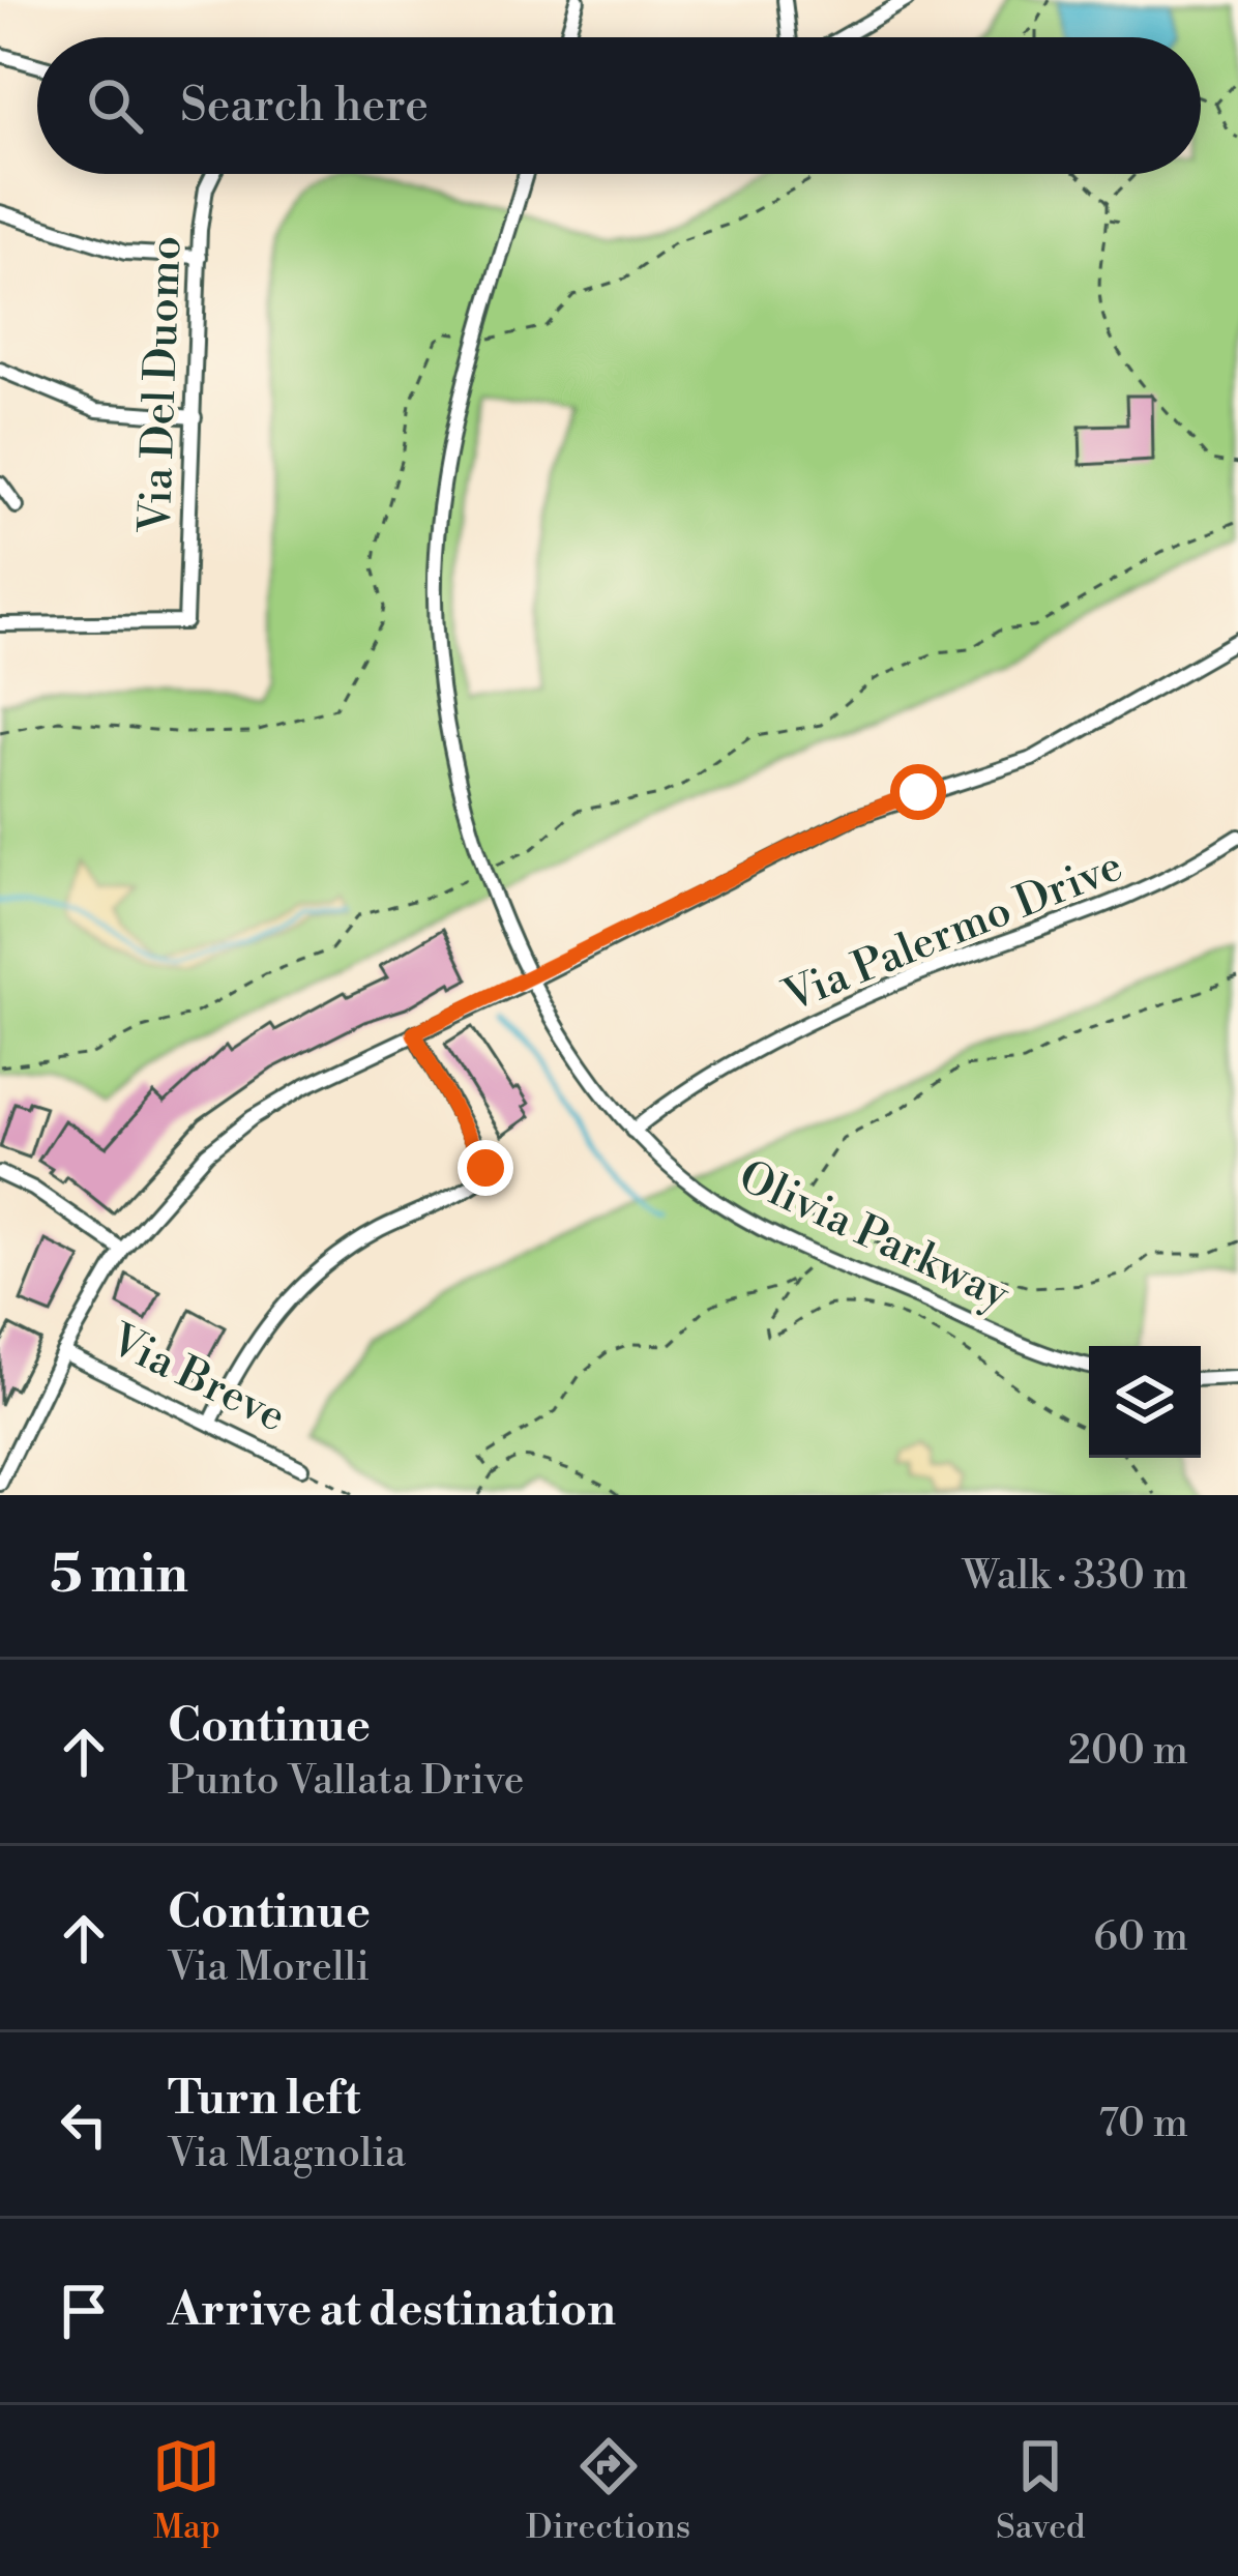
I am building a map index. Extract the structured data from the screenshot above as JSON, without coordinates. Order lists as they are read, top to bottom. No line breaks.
{"streets":{"street":["Via Del Duomo","Via Palermo Drive","Olivia Parkway","Via Breve"]},"crossings":[["Via Palermo Drive","Olivia Parkway"]],"page":{"search":"Search here","heading":["5 min","Walk · 330 m"],"list":[["Continue","Punto Vallata Drive","200 m"],["Continue","Via Morelli","60 m"],["Turn left","Via Magnolia","70 m"],"Arrive at destination"],"nav":["Map","Directions","Saved"]}}
